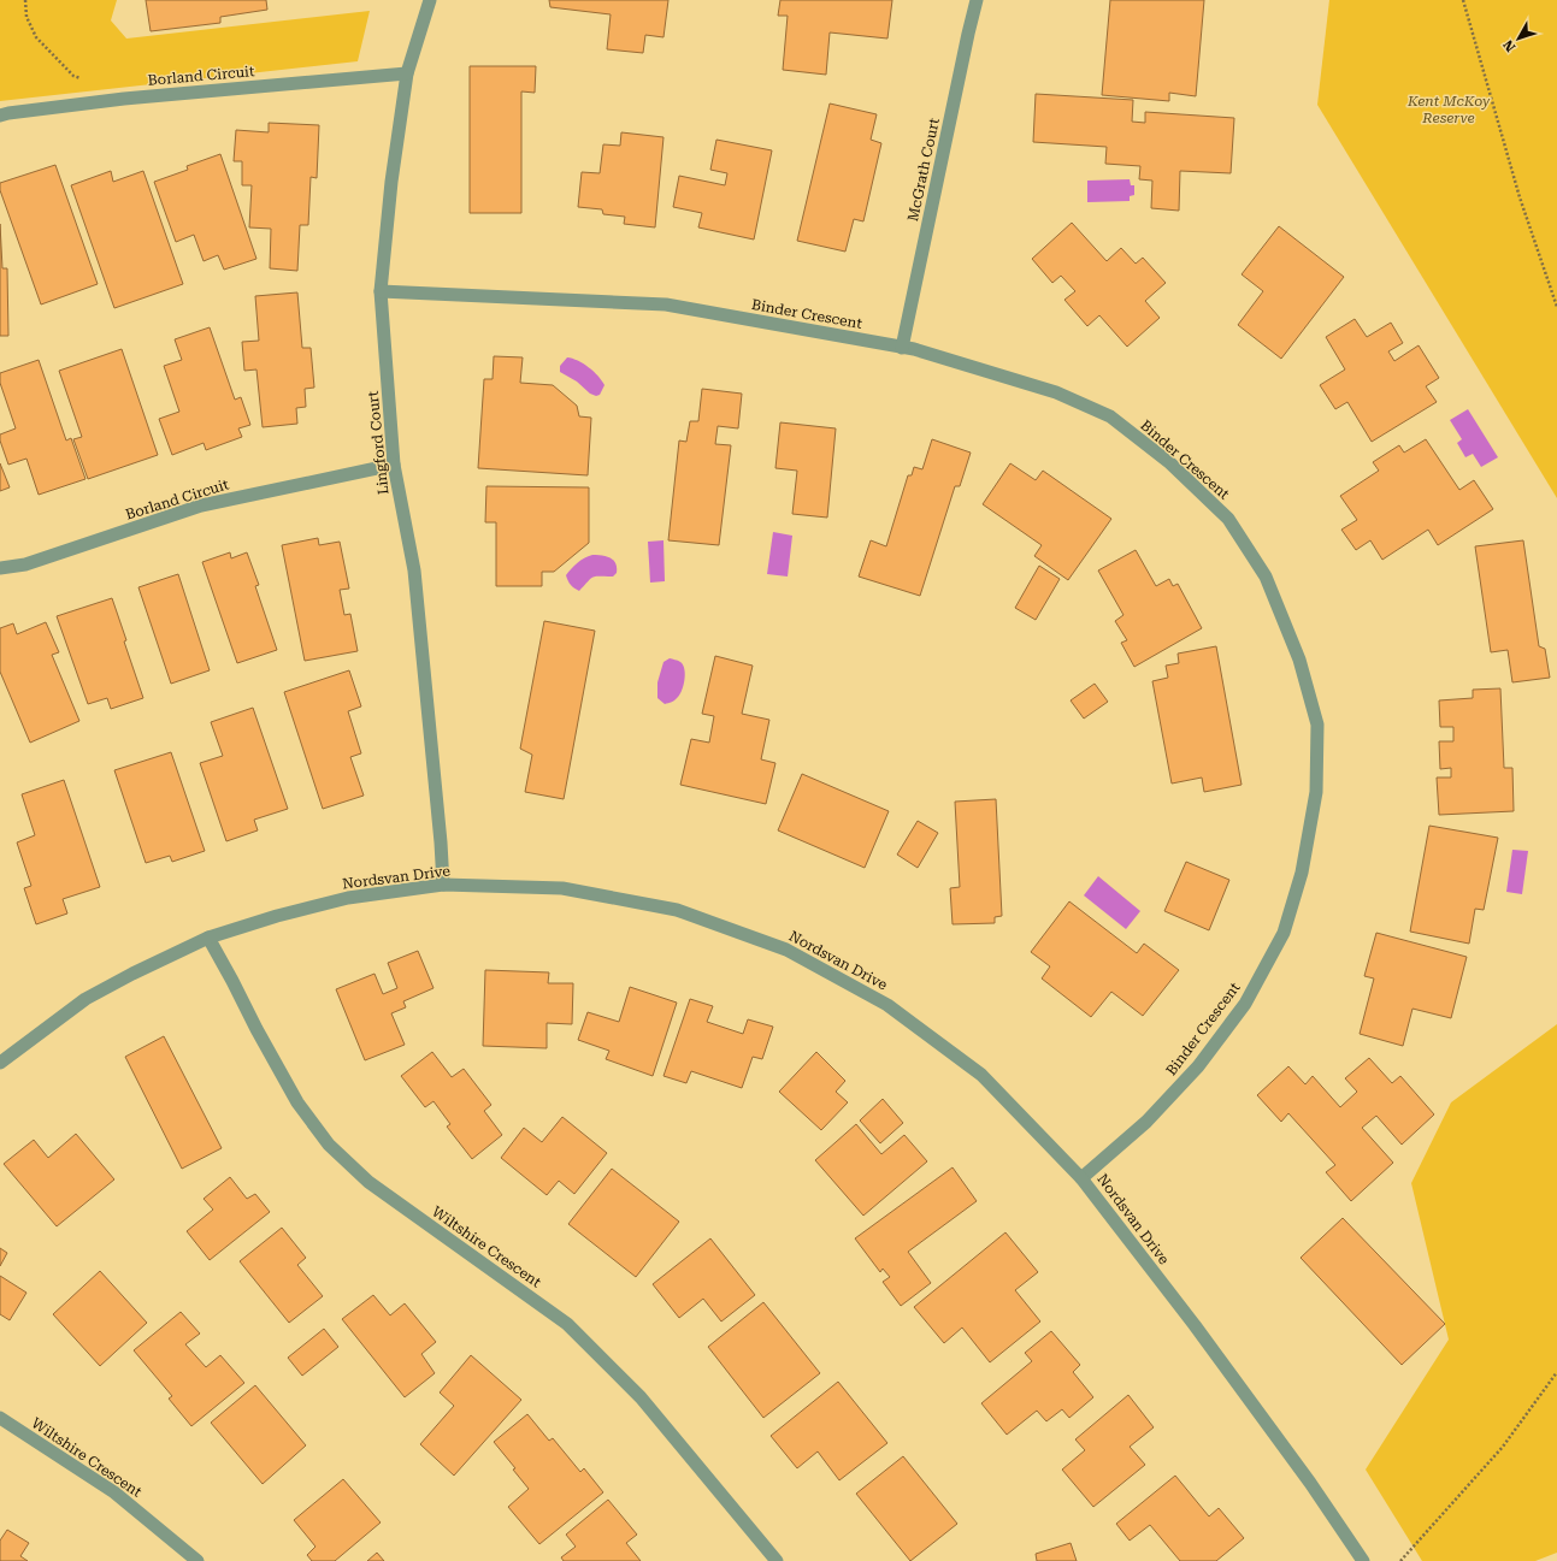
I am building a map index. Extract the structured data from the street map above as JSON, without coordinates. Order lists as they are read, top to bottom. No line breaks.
{"streets":{"street":["Borland Circuit","McGrath Court","Binder Crescent","Lingford Court","Nordsvan Drive","Wiltshire Crescent"]},"crossings":[["Borland Circuit","Lingford Court"],["McGrath Court","Binder Crescent"],["Binder Crescent","Lingford Court"],["Binder Crescent","Nordsvan Drive"],["Lingford Court","Nordsvan Drive"],["Nordsvan Drive","Wiltshire Crescent"]],"parks":["Kent McKoy Reserve"],"north":"bottom left"}
